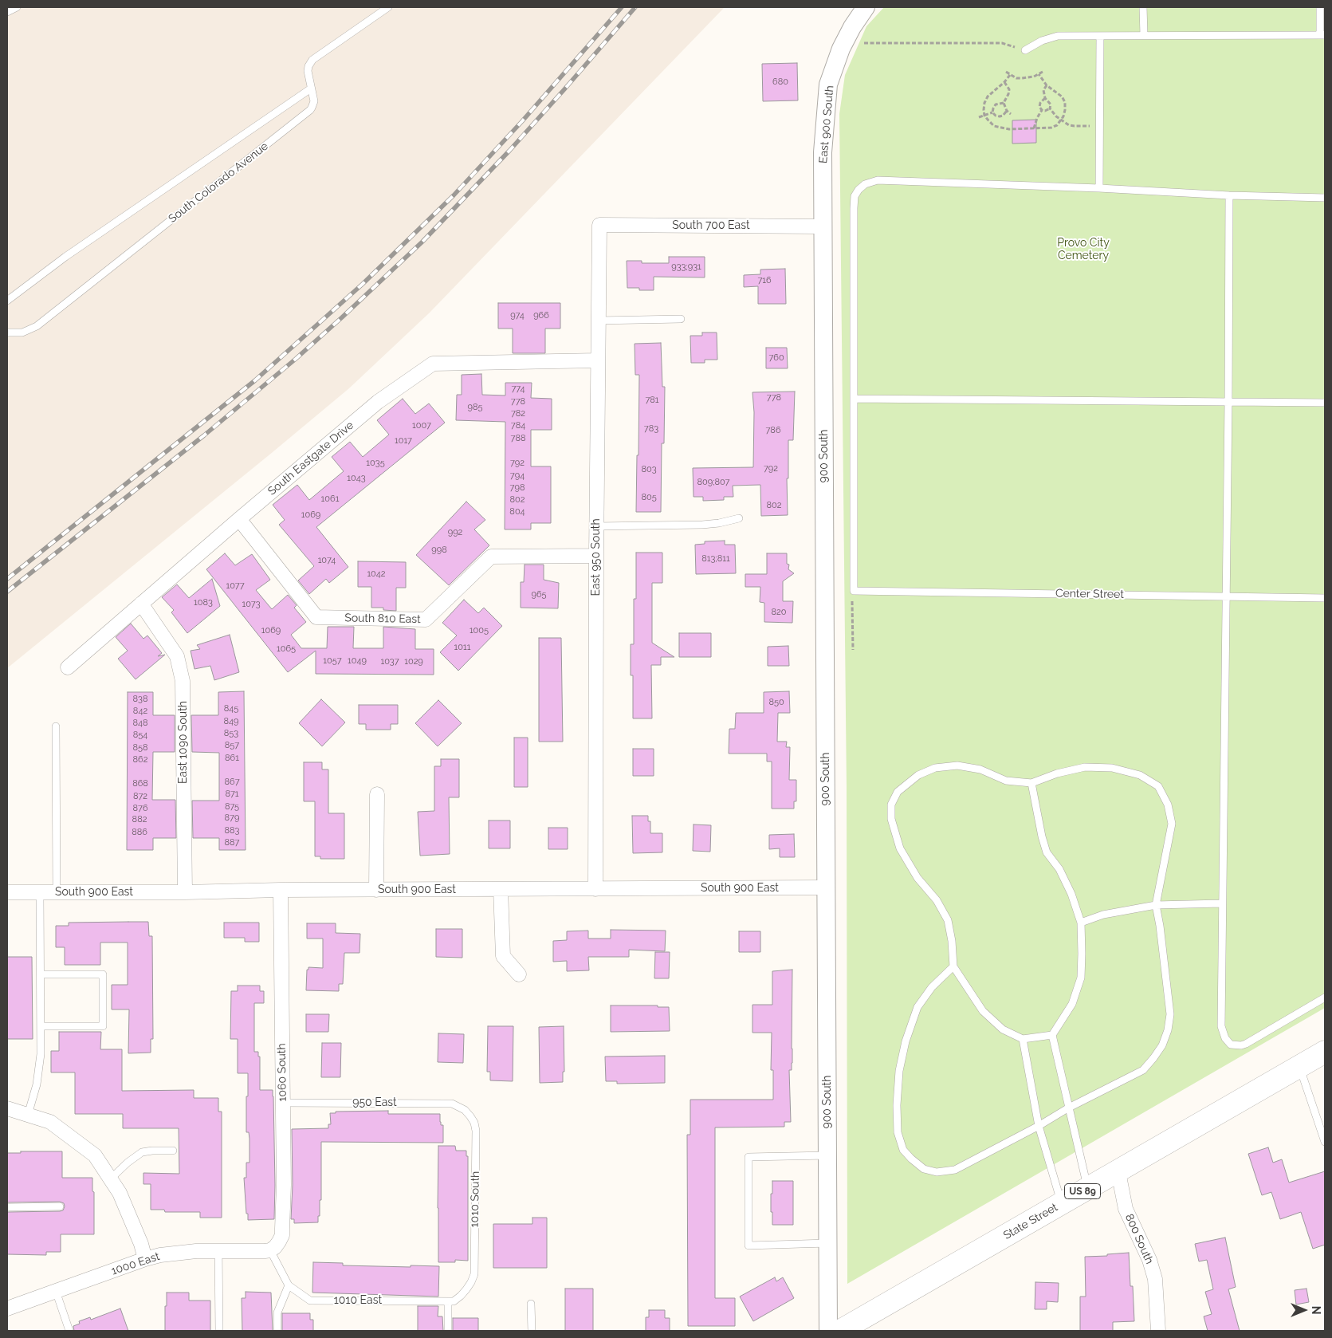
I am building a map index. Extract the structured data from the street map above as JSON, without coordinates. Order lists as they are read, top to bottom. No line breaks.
{"streets":{"main road":["US 89","State Street"],"street":["East 900 South","South 700 East","900 South","South Eastgate Drive","East 950 South","South 810 East","East 1090 South","South 900 East","1060 South","800 South","1000 East"],"lane":["South Colorado Avenue","Center Street","950 East","1010 South","1010 East"]},"crossings":[["East 900 South","South 700 East"],["East 900 South","900 South"],["South 700 East","900 South"],["South 700 East","East 950 South"],["900 South","South 900 East"],["South Eastgate Drive","East 950 South"],["South Eastgate Drive","South 810 East"],["South Eastgate Drive","East 1090 South"],["East 950 South","South 810 East"],["East 950 South","South 900 East"],["East 1090 South","South 900 East"],["South 900 East","1060 South"],["1060 South","950 East"],["1060 South","1000 East"],["1060 South","1010 East"],["950 East","1010 South"],["1010 South","1010 East"],["State Street","800 South"],["1000 East","1010 East"]],"parks":["Provo City Cemetery"],"house_numbers":["680","933;931","716","974","966","760","774","778","781","778","985","782","1007","784","783","786","788","1017","1035","792","792","803","794","1043","809;807","798","805","1061","802","802","804","1069","992","998","813;811","1074","1042","1077","965","1083","1073","820","1069","1005","1011","1065","1057","1049","1037","1029","838","850","845","842","849","848","853","854","857","858","861","862","867","868","871","872","875","876","879","882","883","886","887"],"north":"right"}
